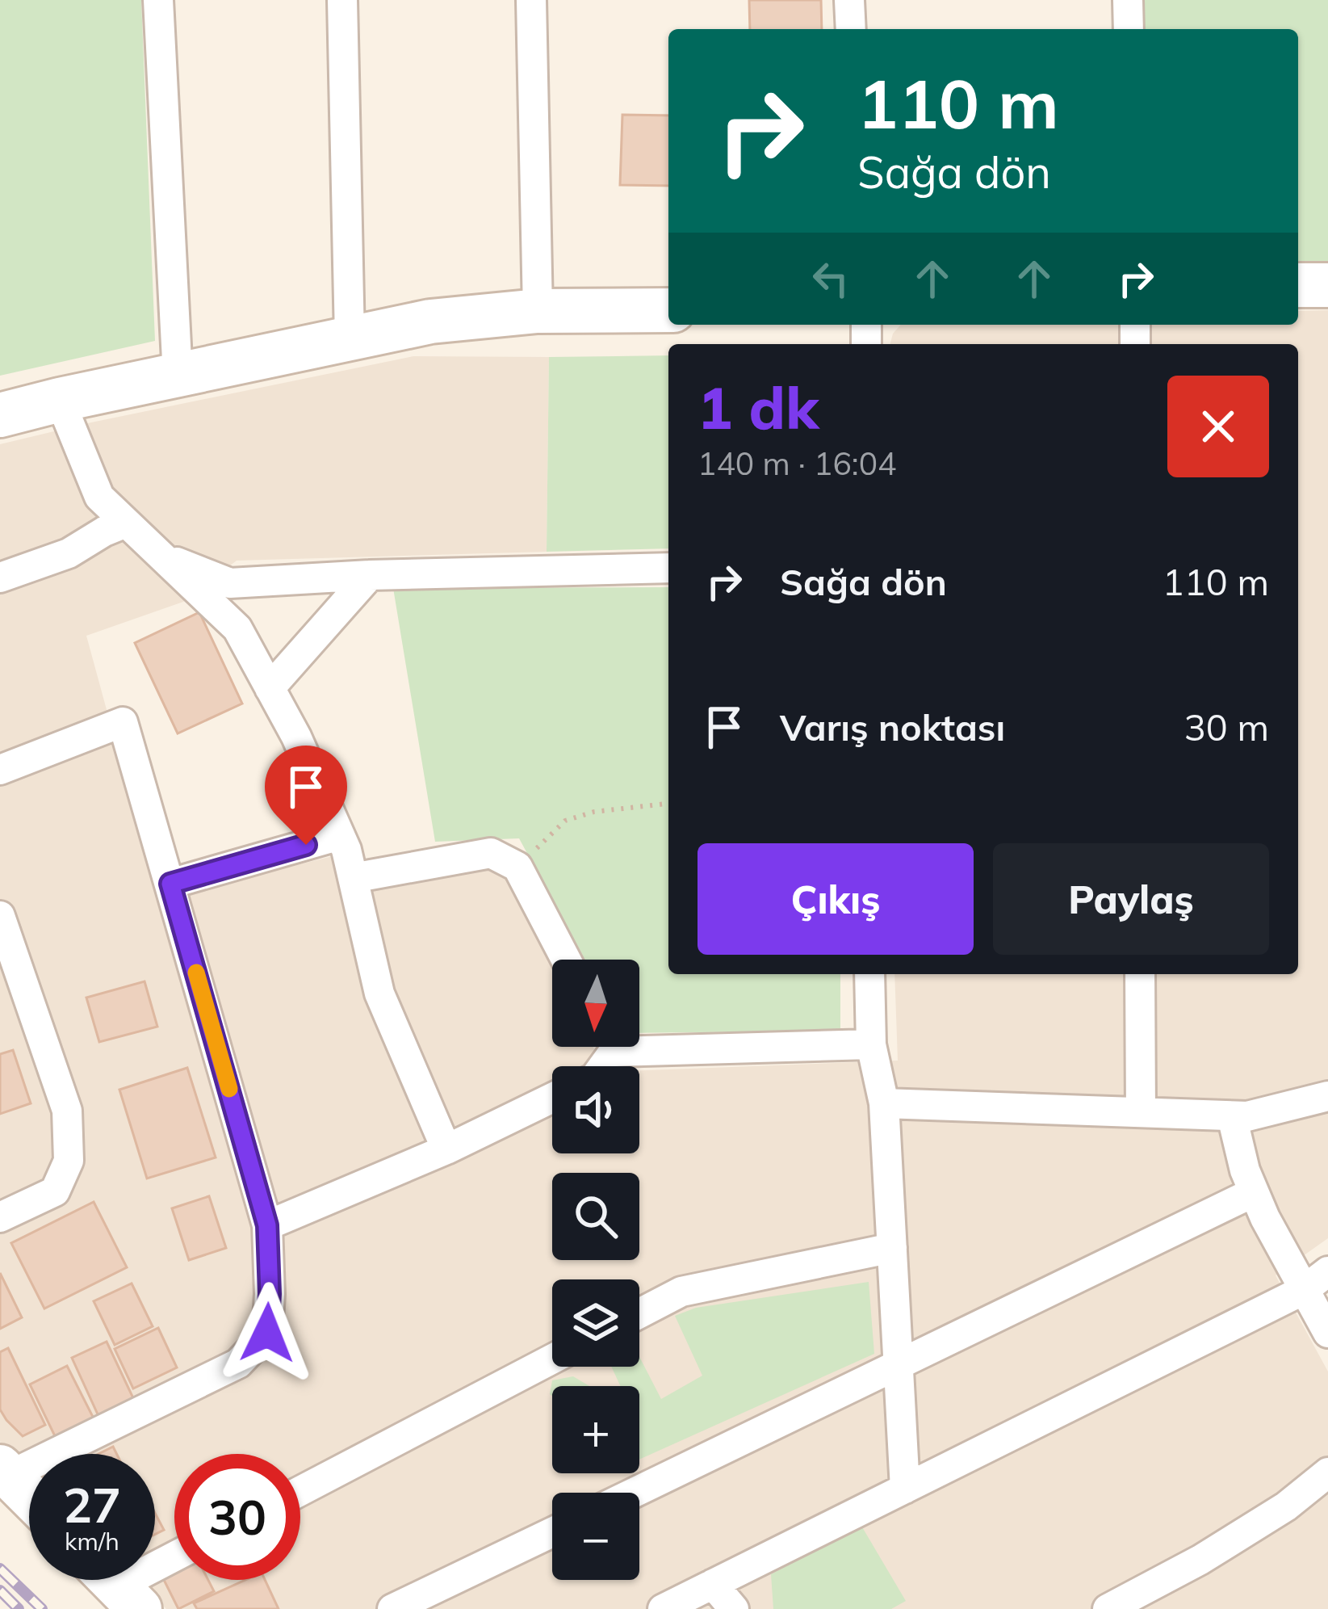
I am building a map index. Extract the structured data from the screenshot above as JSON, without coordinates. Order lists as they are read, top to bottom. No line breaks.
{"north":"bottom","page":{"turn":["110 m","Sağa dön"],"heading":["1 dk","140 m · 16:04"],"list":[{"name":"Sağa dön","value":"110 m"},{"name":"Varış noktası","value":"30 m"}],"buttons":["Çıkış","Paylaş"],"map_buttons":["+","−"],"speed":"27 km/h","limit":"30"}}
